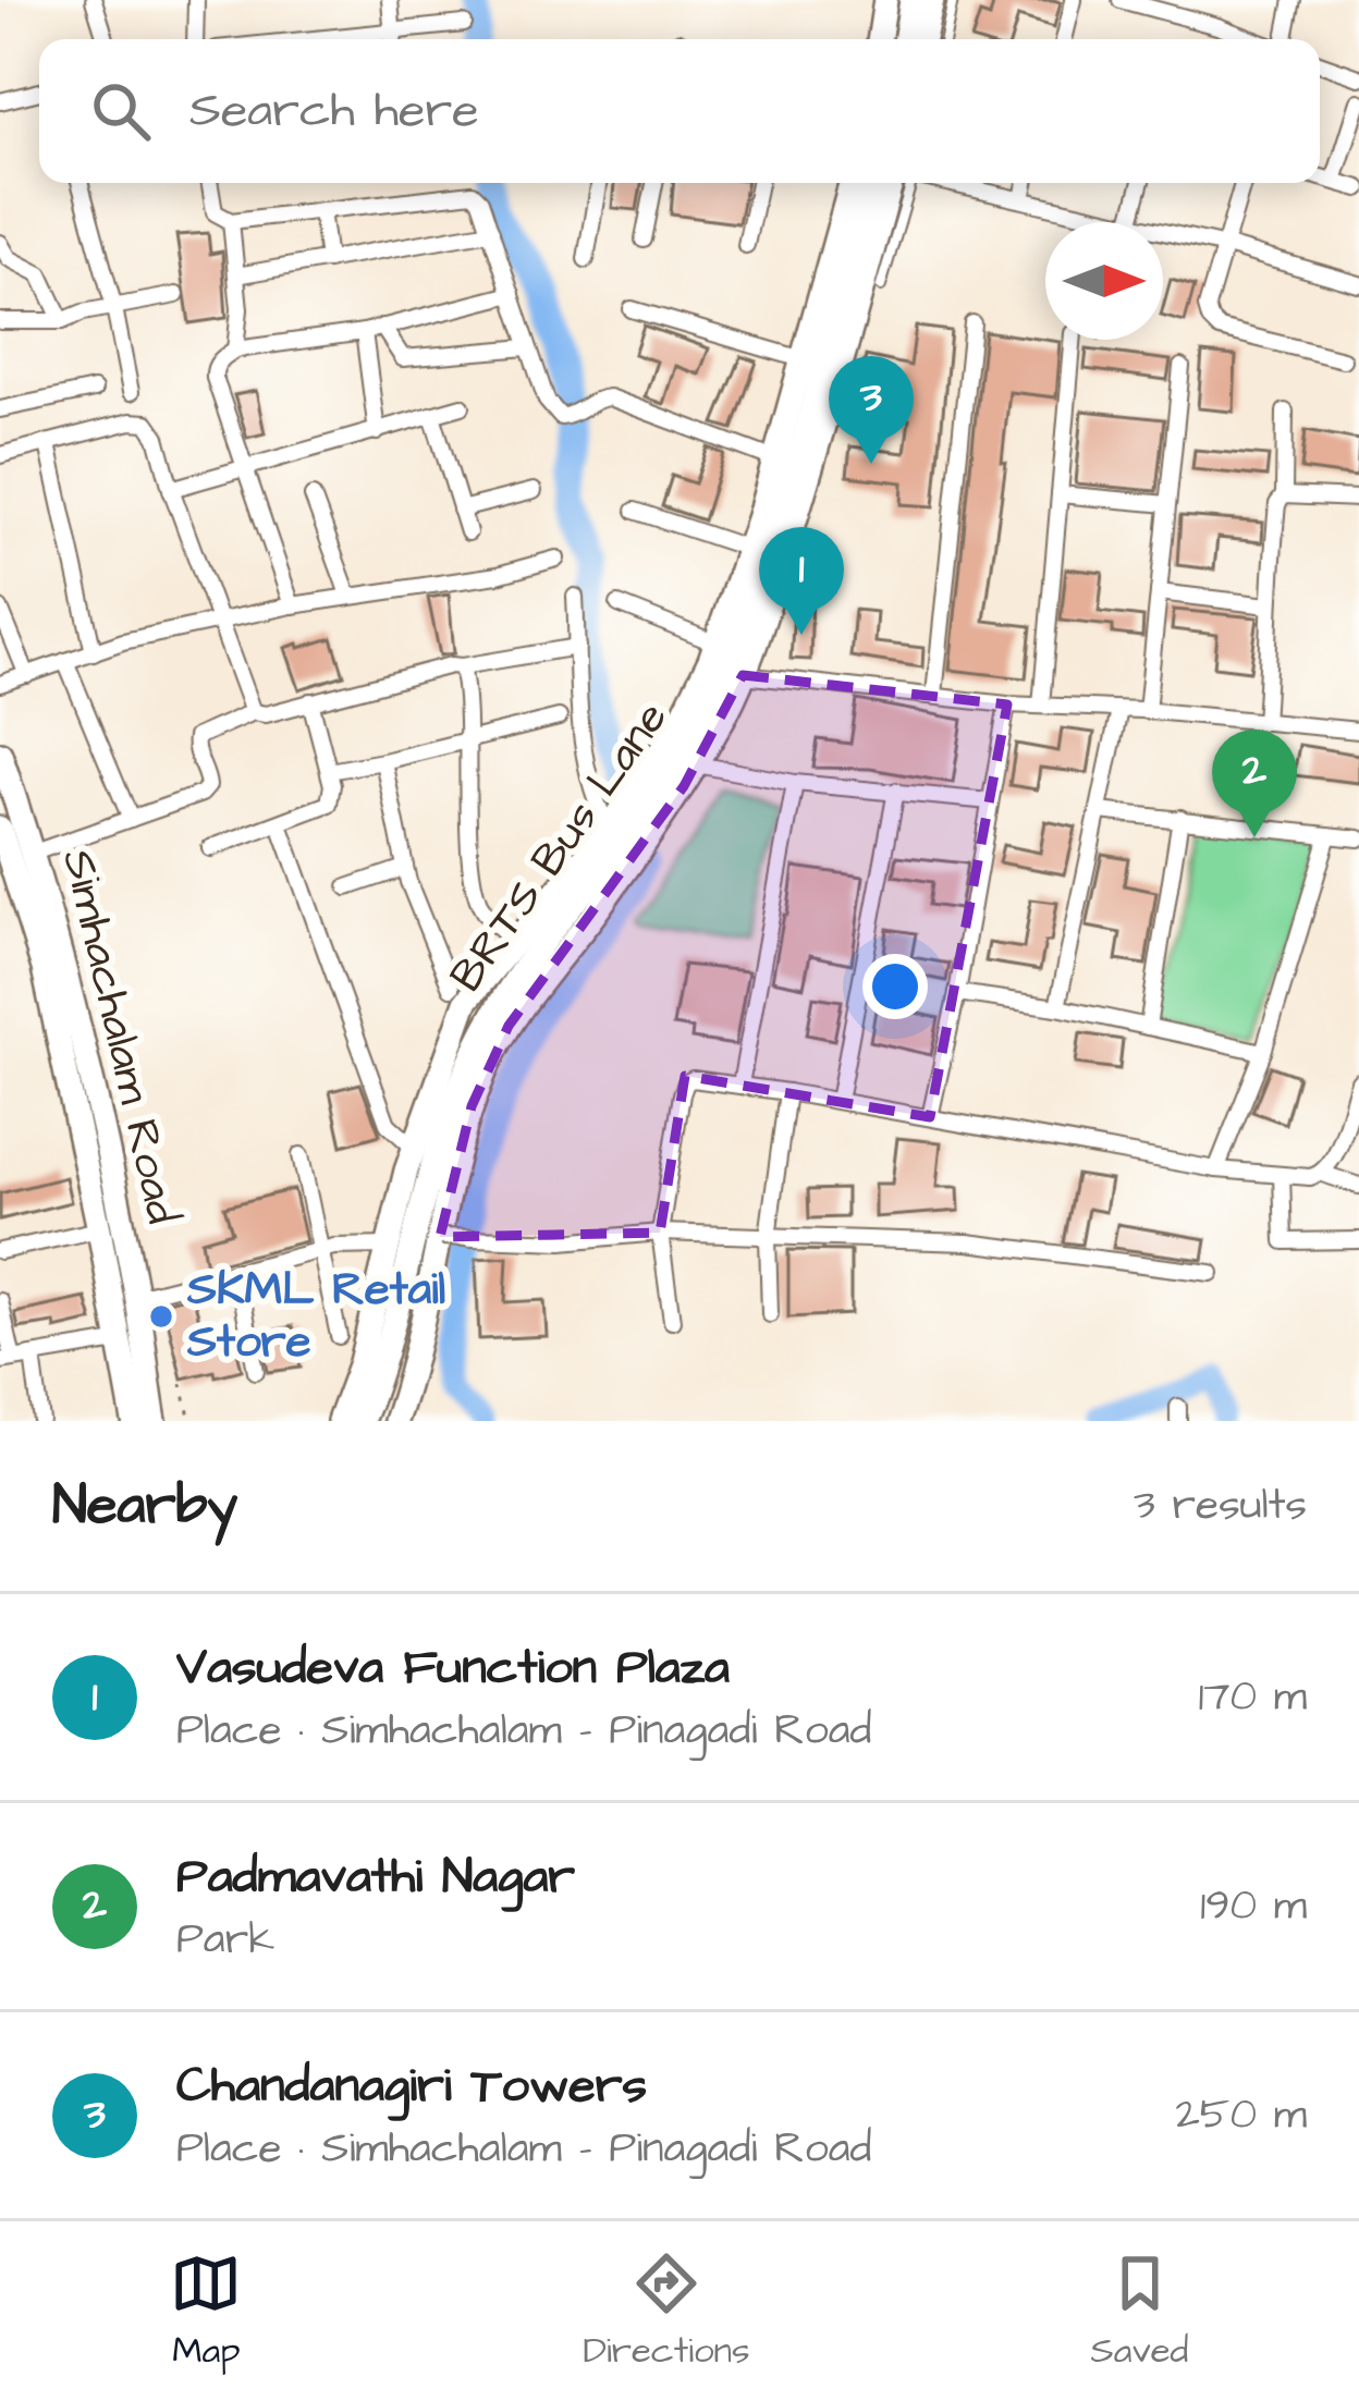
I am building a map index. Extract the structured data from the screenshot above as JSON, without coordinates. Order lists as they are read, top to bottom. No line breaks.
{"streets":{"main road":["BRTS Bus Lane","Simhachalam Road"]},"places":["SKML Retail Store"],"north":"right","page":{"search":"Search here","pins":["3","1","2"],"heading":["Nearby","3 results"],"list":[{"mark":"1","name":"Vasudeva Function Plaza","note":"Place · Simhachalam - Pinagadi Road","value":"170 m"},{"mark":"2","name":"Padmavathi Nagar","note":"Park","value":"190 m"},{"mark":"3","name":"Chandanagiri Towers","note":"Place · Simhachalam - Pinagadi Road","value":"250 m"}],"nav":["Map","Directions","Saved"]}}
